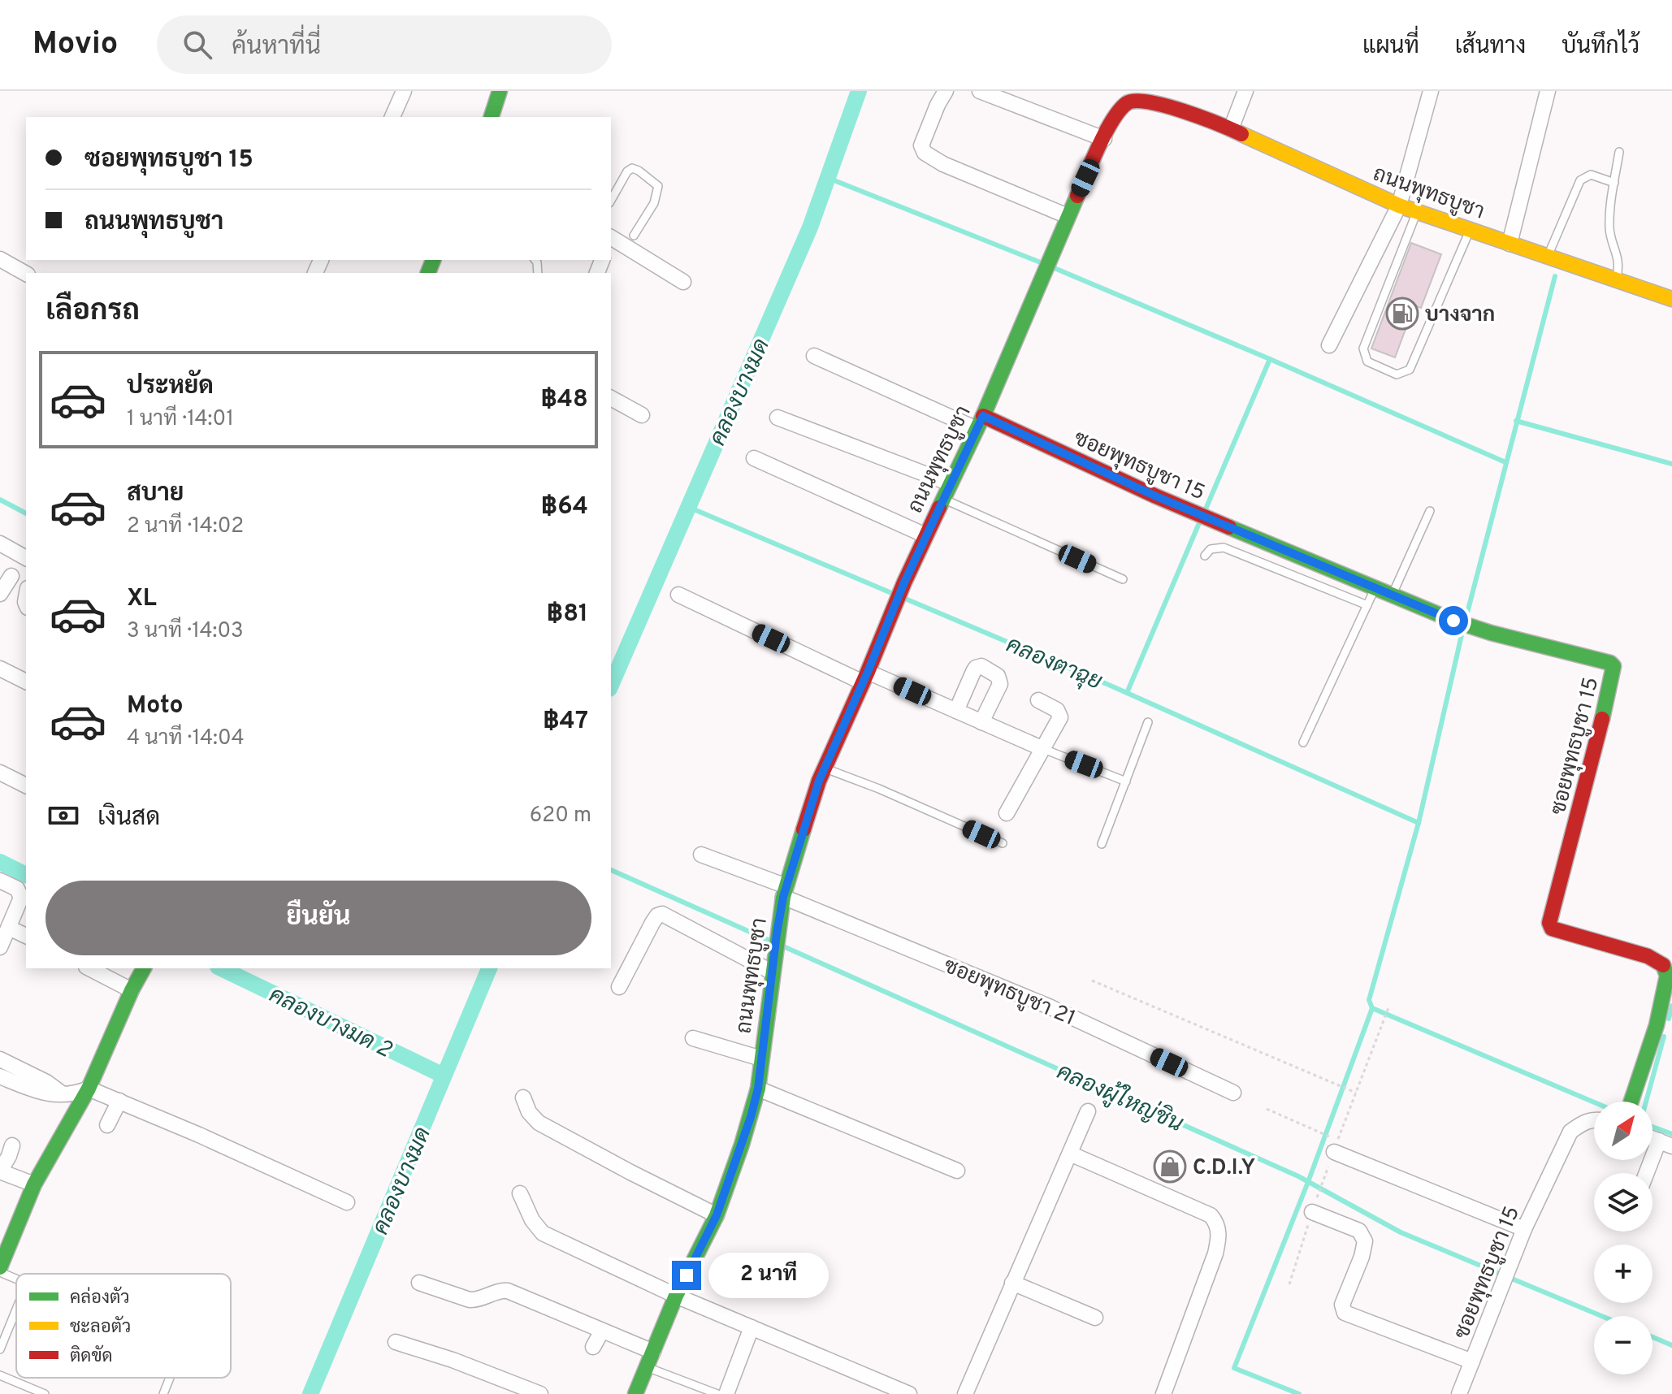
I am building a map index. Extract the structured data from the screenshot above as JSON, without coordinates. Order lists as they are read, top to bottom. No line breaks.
{"streets":{"main road":["ถนนพุทธบูชา","ซอยพุทธบูชา 15"],"street":["ซอยพุทธบูชา 21"]},"crossings":[["ถนนพุทธบูชา","ซอยพุทธบูชา 15"],["ถนนพุทธบูชา","ซอยพุทธบูชา 21"]],"water":["คลองบางมด","คลองตาฉุย","คลองบางมด 2","คลองผู้ใหญ่ชิน"],"places":{"fuel station":["บางจาก"],"shop":["C.D.I.Y"]},"legend":["คล่องตัว","ชะลอตัว","ติดขัด"],"north":"top right","page":{"header":"Movio","search":"ค้นหาที่นี่","nav":["แผนที่","เส้นทาง","บันทึกไว้"],"banner":["ซอยพุทธบูชา 15","ถนนพุทธบูชา"],"heading":"เลือกรถ","list":[{"name":"ประหยัด","note":"1 นาที · 14:01","value":"฿48"},{"name":"สบาย","note":"2 นาที · 14:02","value":"฿64"},{"name":"XL","note":"3 นาที · 14:03","value":"฿81"},{"name":"Moto","note":"4 นาที · 14:04","value":"฿47"}],"pay":["เงินสด","620 m"],"buttons":"ยืนยัน","map_buttons":["+","−"],"bubble":"2 นาที"}}
